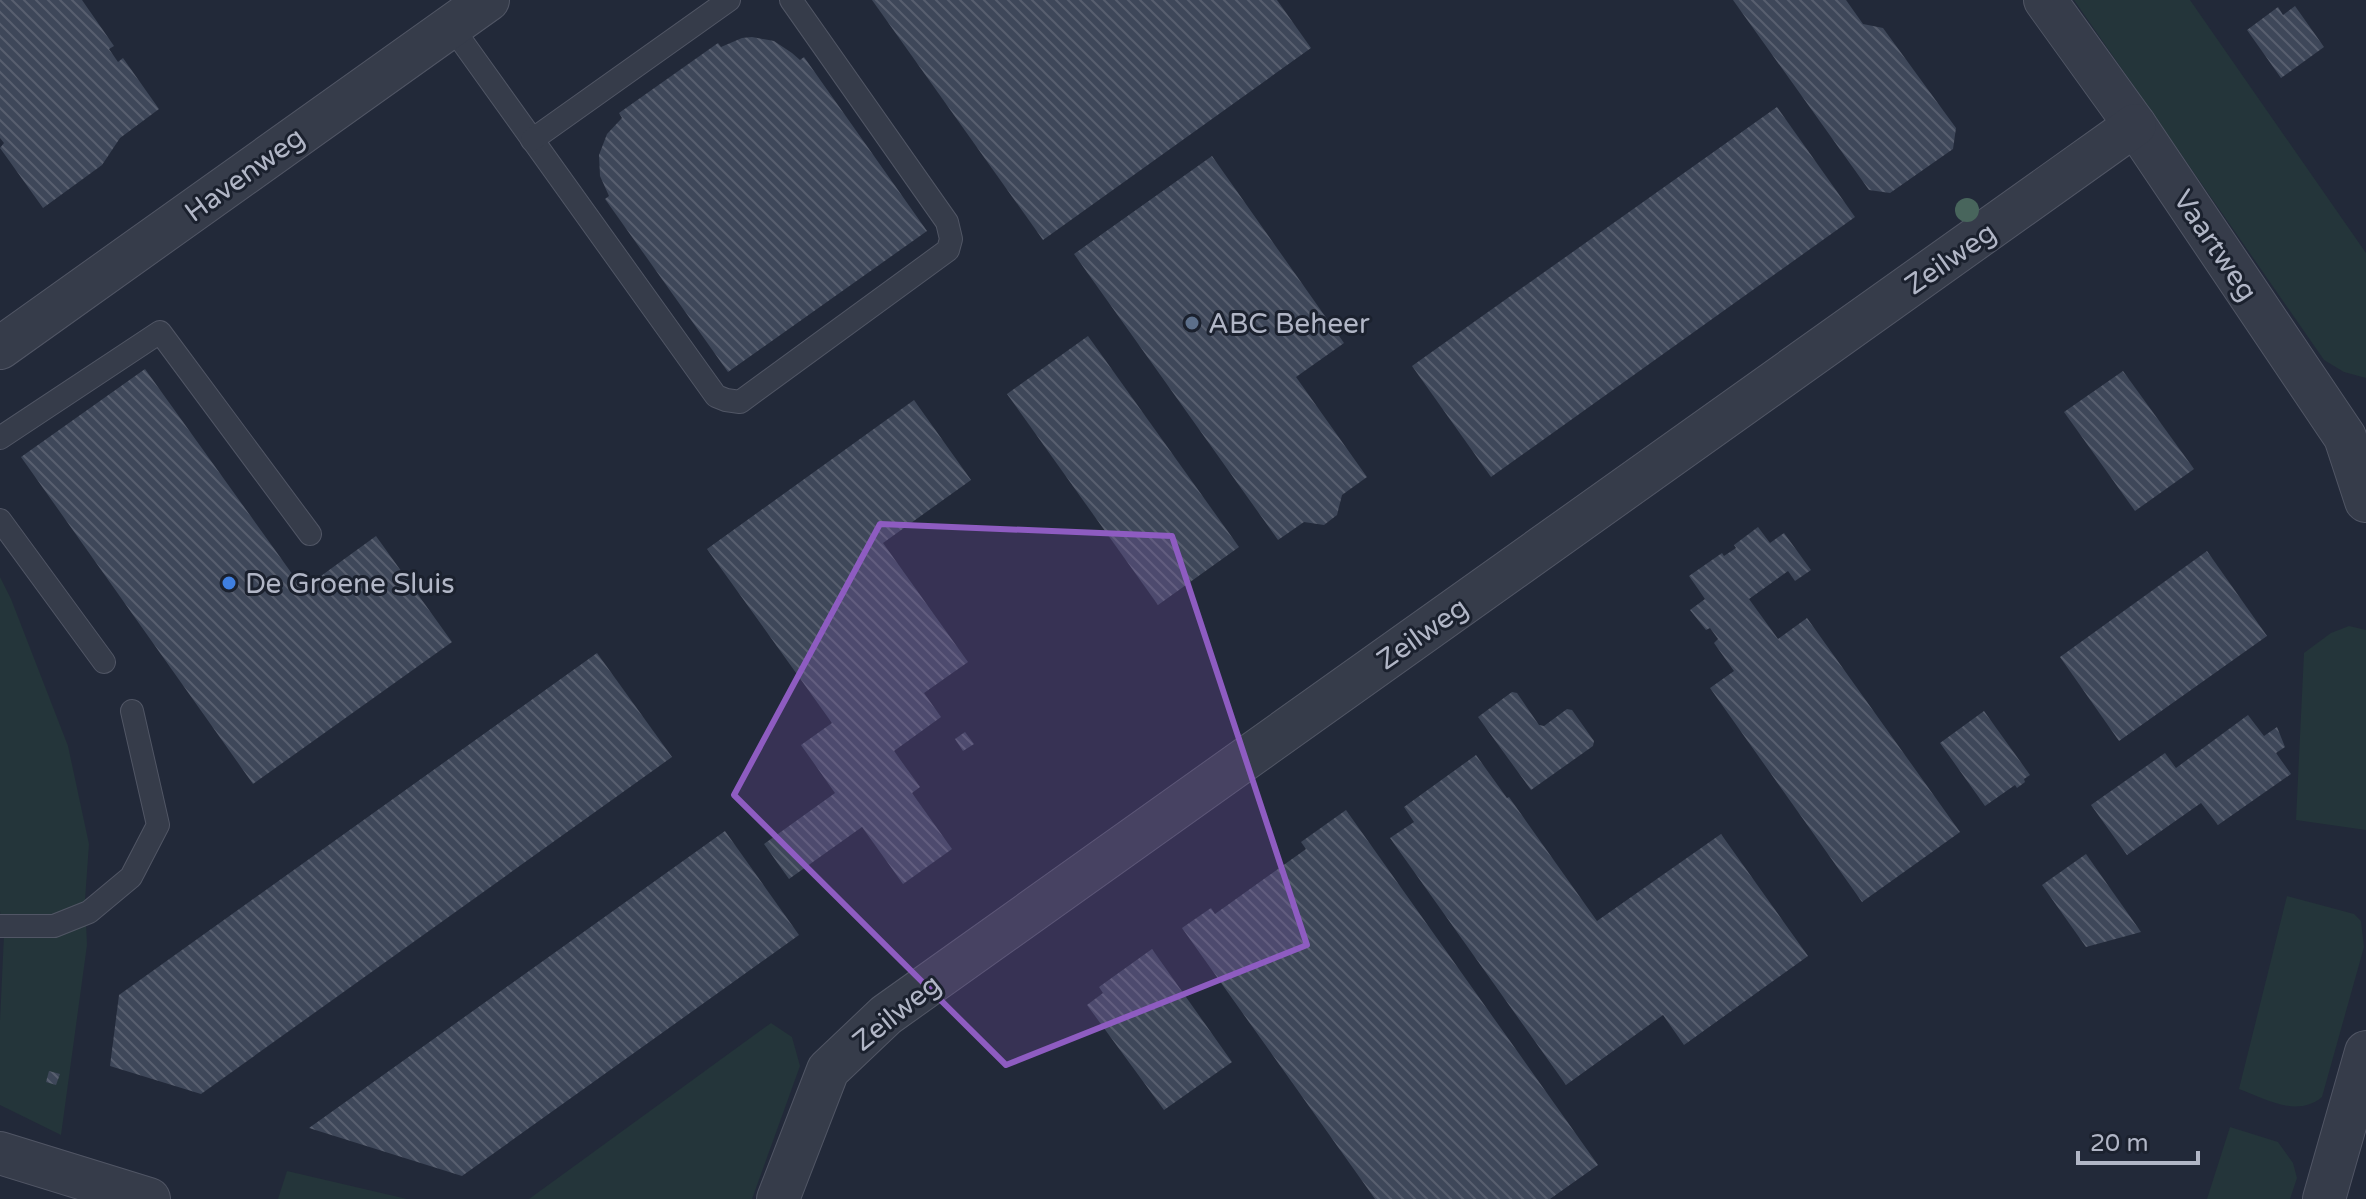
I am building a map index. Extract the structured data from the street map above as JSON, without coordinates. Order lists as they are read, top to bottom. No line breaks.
{"streets":{"street":["Havenweg","Vaartweg","Zeilweg"]},"crossings":[["Vaartweg","Zeilweg"]],"places":["ABC Beheer","De Groene Sluis"],"scale_bar":"20 m"}
